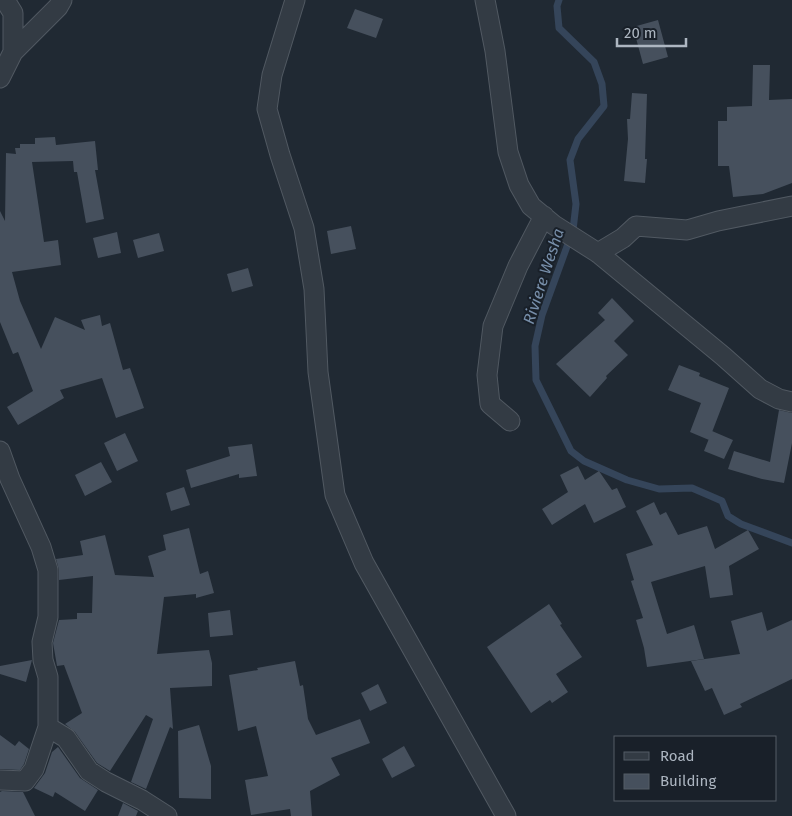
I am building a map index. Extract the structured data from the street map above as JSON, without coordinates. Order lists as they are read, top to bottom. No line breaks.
{"water":["Riviere Wesha"],"legend":["Road","Building"],"scale_bar":"20 m"}
